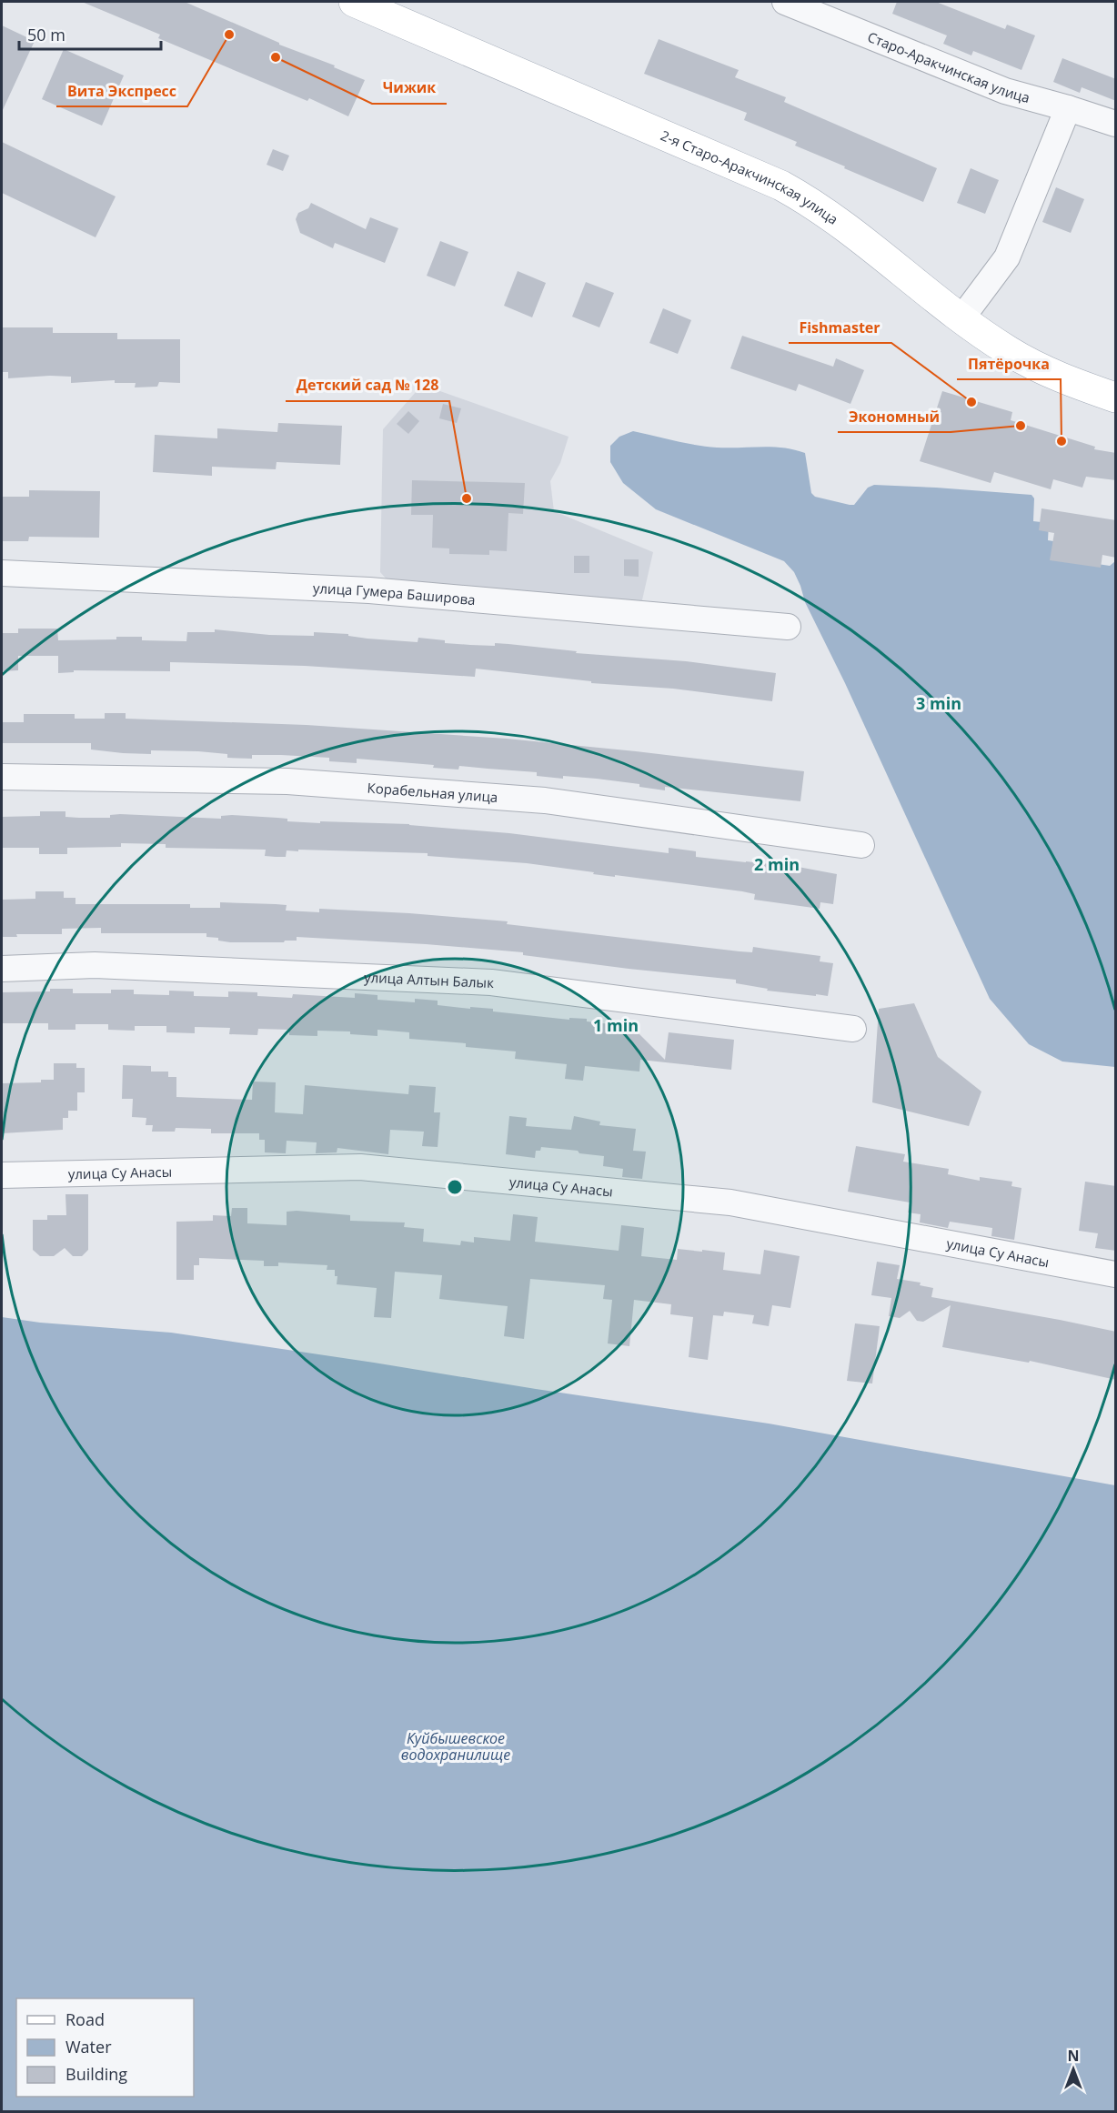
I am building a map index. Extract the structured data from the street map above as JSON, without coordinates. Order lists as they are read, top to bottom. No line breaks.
{"streets":{"main road":["2-я Старо-Аракчинская улица"],"street":["Старо-Аракчинская улица","улица Гумера Баширова","Корабельная улица","улица Алтын Балык","улица Су Анасы"]},"water":["Куйбышевское водохранилище"],"places":["Вита Экспресс","Чижик","Fishmaster","Экономный","Пятёрочка","Детский сад № 128"],"legend":["Road","Water","Building"],"scale_bar":"50 m","north":"top","rings":["3 min","2 min","1 min"]}
